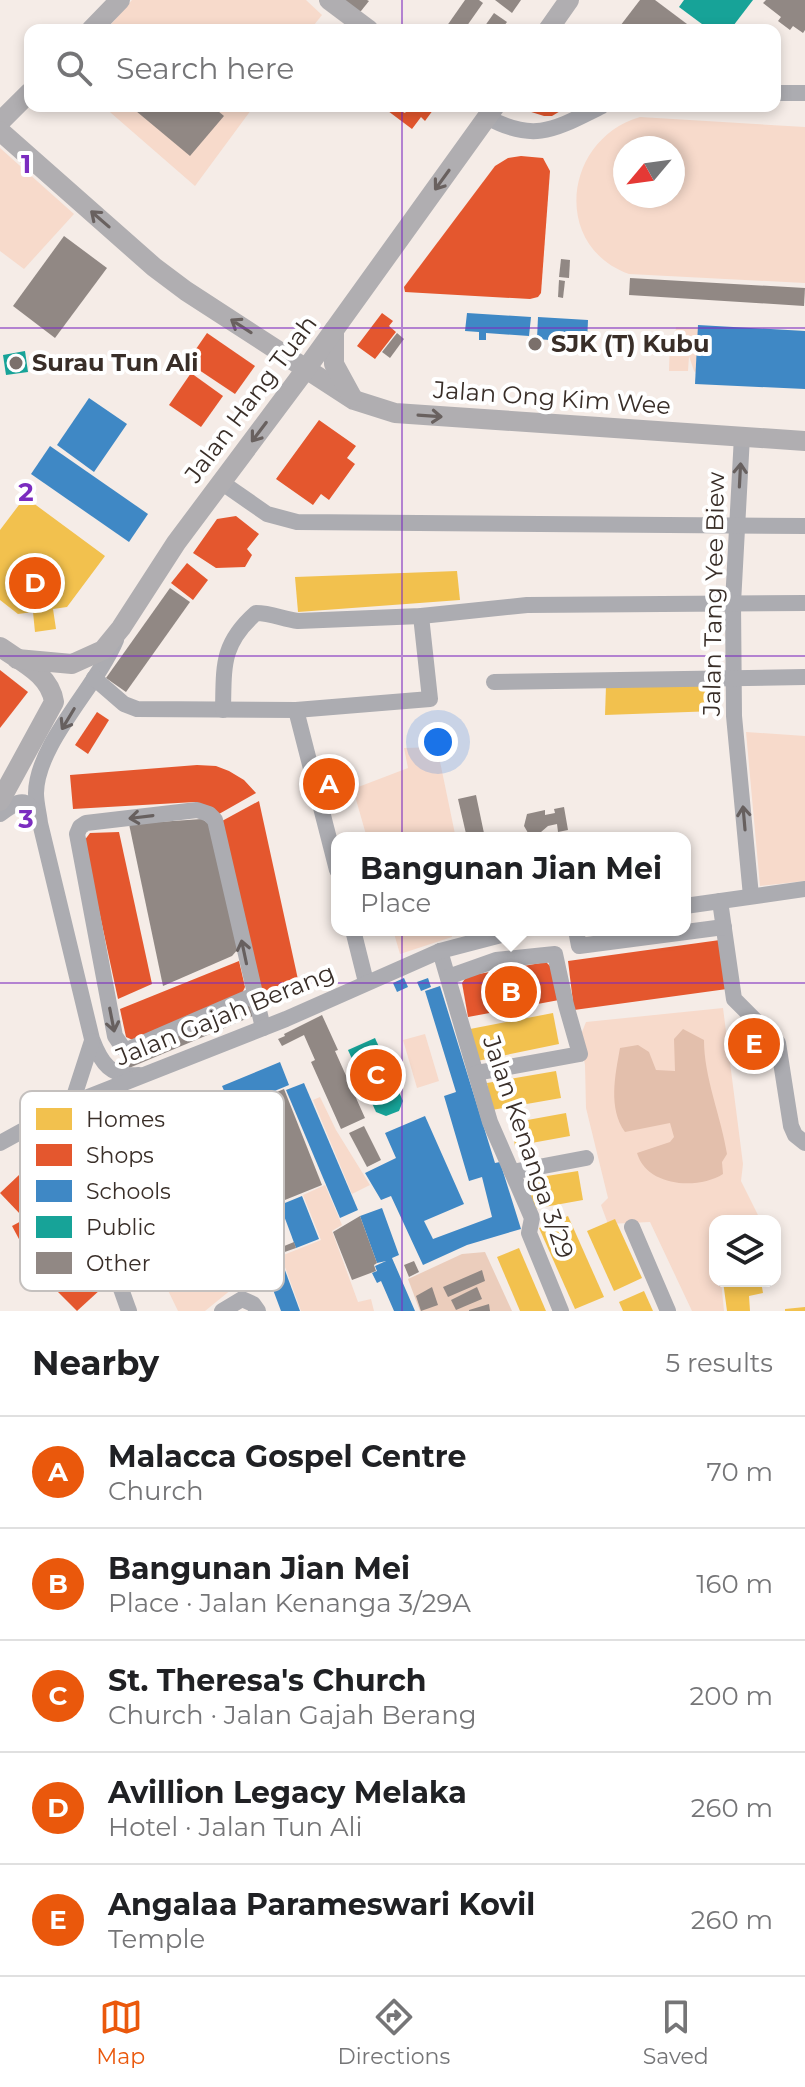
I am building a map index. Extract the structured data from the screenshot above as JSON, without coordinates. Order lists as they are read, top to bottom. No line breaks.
{"streets":{"main road":["Jalan Ong Kim Wee","Jalan Hang Tuah"],"street":["Jalan Tang Yee Biew","Jalan Gajah Berang","Jalan Kenanga 3/29"]},"crossings":[["Jalan Ong Kim Wee","Jalan Hang Tuah"],["Jalan Ong Kim Wee","Jalan Tang Yee Biew"],["Jalan Gajah Berang","Jalan Kenanga 3/29"]],"one_way":["Jalan Hang Tuah","Jalan Tang Yee Biew"],"places":["SJK (T) Kubu","Surau Tun Ali"],"legend":["Homes","Shops","Schools","Public","Other"],"north":"bottom left","page":{"search":"Search here","pins":["D","A","B","E","C"],"popup":["Bangunan Jian Mei","Place"],"heading":["Nearby","5 results"],"list":[{"mark":"A","name":"Malacca Gospel Centre","note":"Church","value":"70 m"},{"mark":"B","name":"Bangunan Jian Mei","note":"Place · Jalan Kenanga 3/29A","value":"160 m"},{"mark":"C","name":"St. Theresa's Church","note":"Church · Jalan Gajah Berang","value":"200 m"},{"mark":"D","name":"Avillion Legacy Melaka","note":"Hotel · Jalan Tun Ali","value":"260 m"},{"mark":"E","name":"Angalaa Parameswari Kovil","note":"Temple","value":"260 m"}],"nav":["Map","Directions","Saved"]},"grid":{"rows":["1","2","3"]}}
